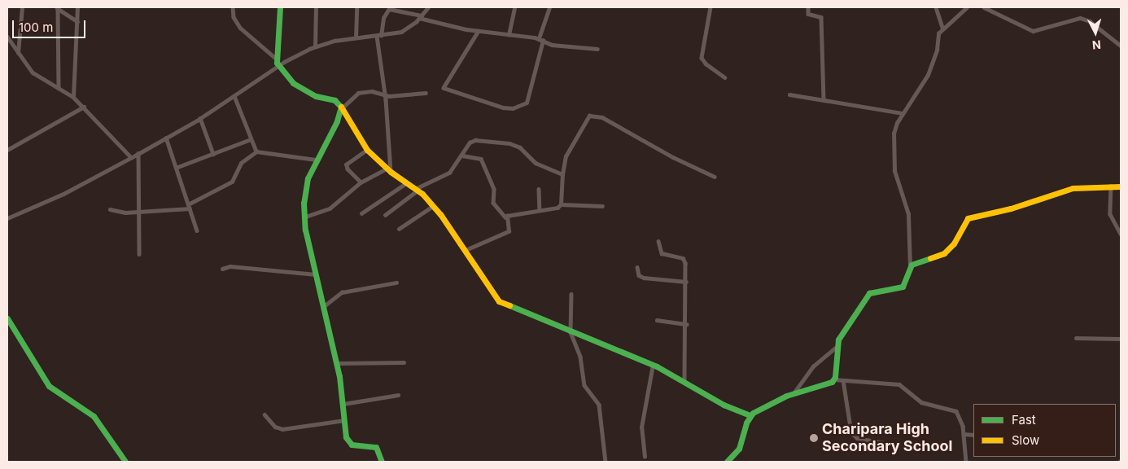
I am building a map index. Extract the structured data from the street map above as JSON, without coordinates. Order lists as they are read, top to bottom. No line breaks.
{"places":["Charipara High Secondary School"],"legend":["Fast","Slow"],"scale_bar":"100 m","north":"bottom"}
